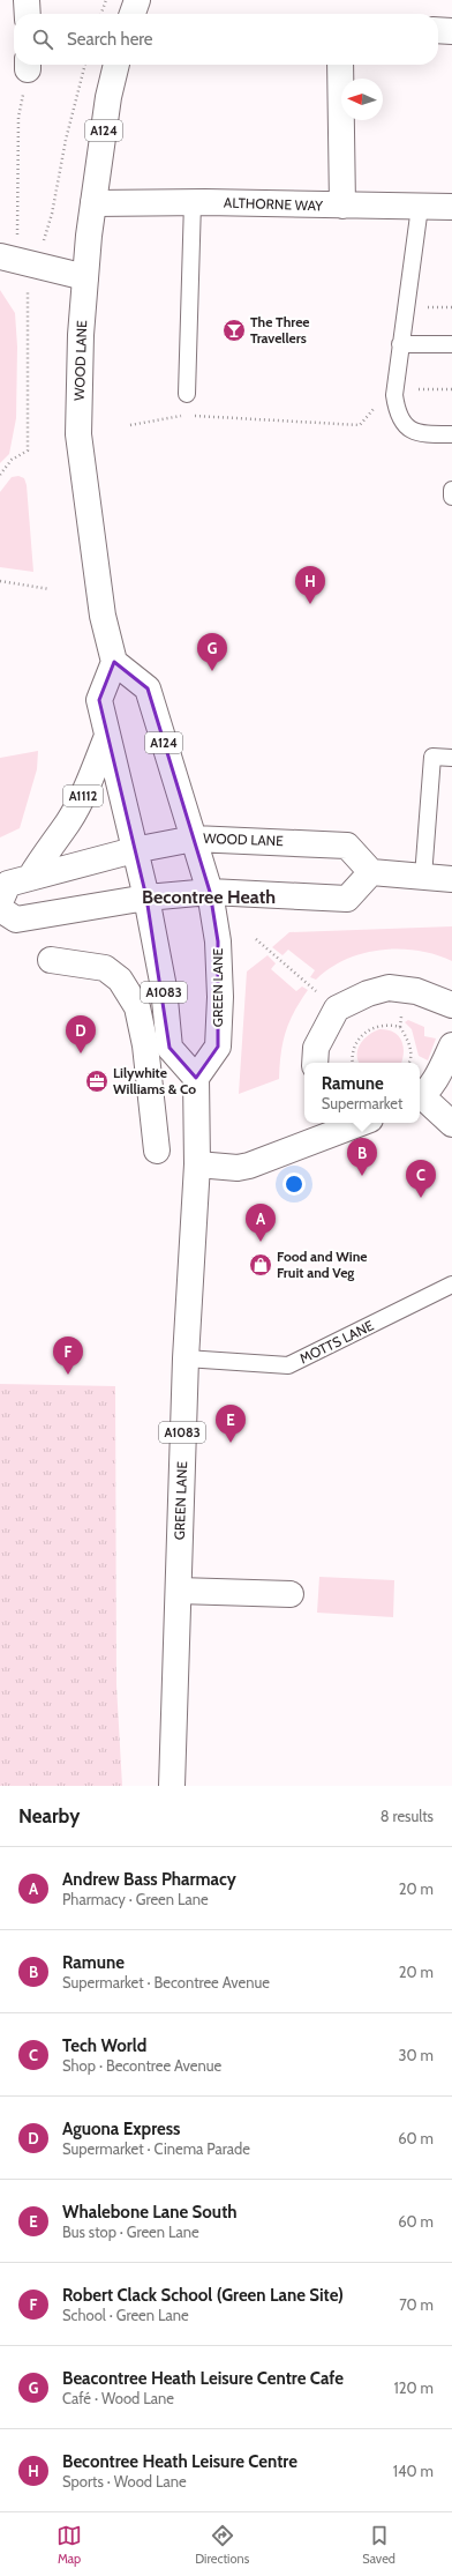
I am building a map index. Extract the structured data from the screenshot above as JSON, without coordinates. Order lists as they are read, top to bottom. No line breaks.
{"streets":{"main road":["A124","ALTHORNE WAY","WOOD LANE","A1112","GREEN LANE","A1083"],"lane":["MOTTS LANE"]},"crossings":[["ALTHORNE WAY","WOOD LANE"],["WOOD LANE","GREEN LANE"],["GREEN LANE","A1083"],["GREEN LANE","MOTTS LANE"]],"districts":["Becontree Heath"],"places":{"bar":["The Three Travellers"],"office":["Lilywhite Williams & Co"],"shop":["Food and Wine Fruit and Veg"]},"north":"left","page":{"search":"Search here","pins":["H","G","D","B","C","A","F","E"],"popup":["Ramune","Supermarket"],"heading":["Nearby","8 results"],"list":[{"mark":"A","name":"Andrew Bass Pharmacy","note":"Pharmacy · Green Lane","value":"20 m"},{"mark":"B","name":"Ramune","note":"Supermarket · Becontree Avenue","value":"20 m"},{"mark":"C","name":"Tech World","note":"Shop · Becontree Avenue","value":"30 m"},{"mark":"D","name":"Aguona Express","note":"Supermarket · Cinema Parade","value":"60 m"},{"mark":"E","name":"Whalebone Lane South","note":"Bus stop · Green Lane","value":"60 m"},{"mark":"F","name":"Robert Clack School (Green Lane Site)","note":"School · Green Lane","value":"70 m"},{"mark":"G","name":"Beacontree Heath Leisure Centre Cafe","note":"Café · Wood Lane","value":"120 m"},{"mark":"H","name":"Becontree Heath Leisure Centre","note":"Sports · Wood Lane","value":"140 m"}],"nav":["Map","Directions","Saved"]}}
